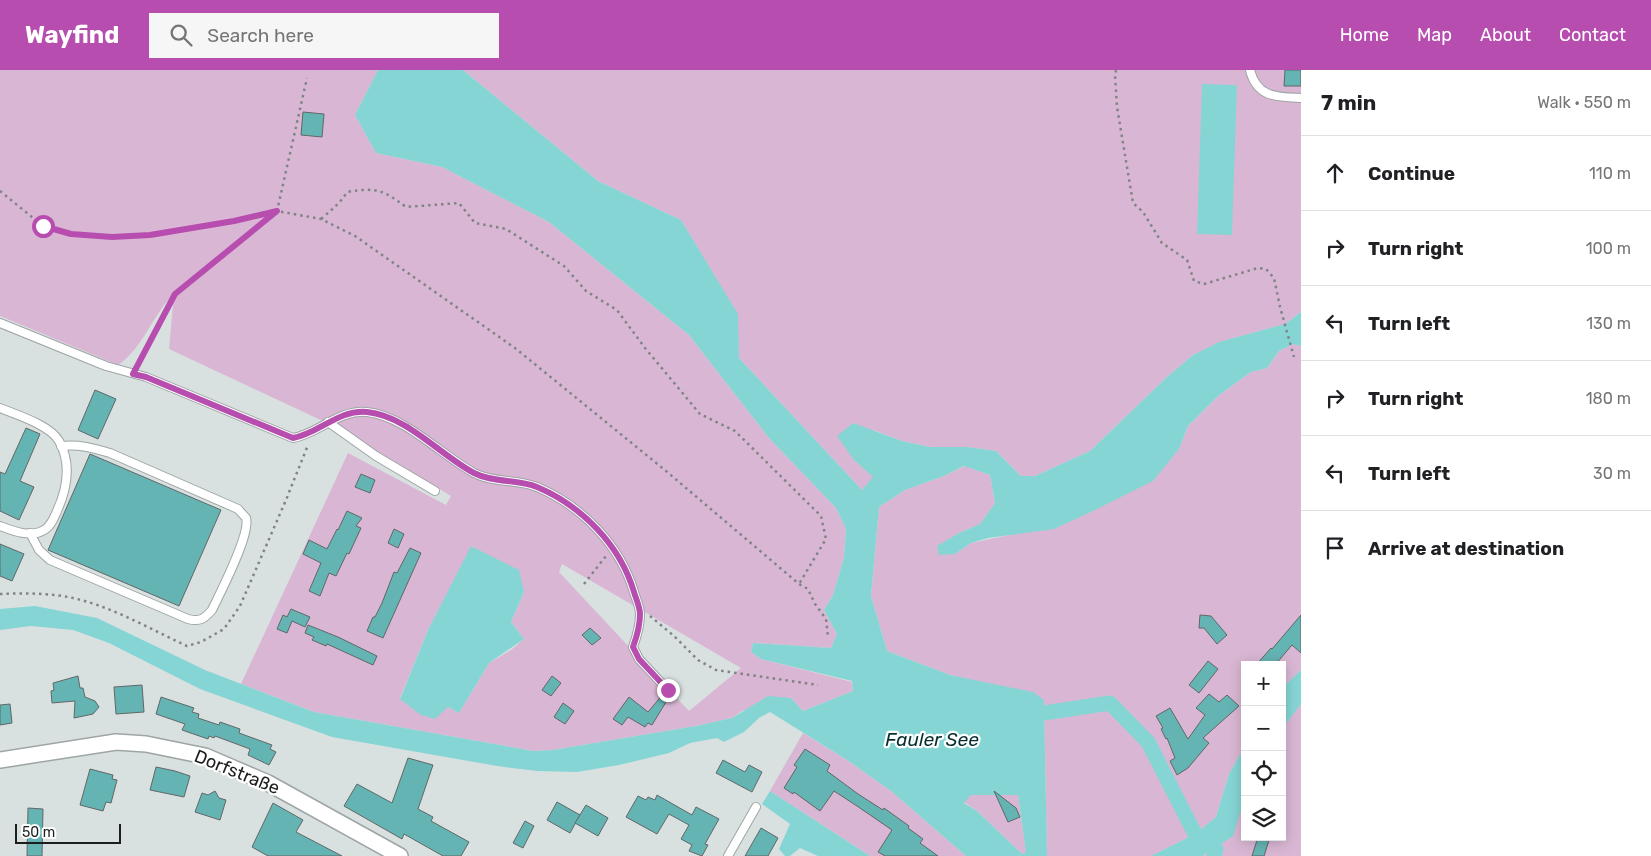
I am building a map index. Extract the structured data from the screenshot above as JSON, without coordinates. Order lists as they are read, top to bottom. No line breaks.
{"streets":{"street":["Dorfstraße"]},"water":["Fauler See"],"scale_bar":"50 m","page":{"header":"Wayfind","search":"Search here","nav":["Home","Map","About","Contact"],"heading":["7 min","Walk · 550 m"],"list":[["Continue","110 m"],["Turn right","100 m"],["Turn left","130 m"],["Turn right","180 m"],["Turn left","30 m"],"Arrive at destination"],"map_buttons":["+","−"],"scale":"50 m"}}
